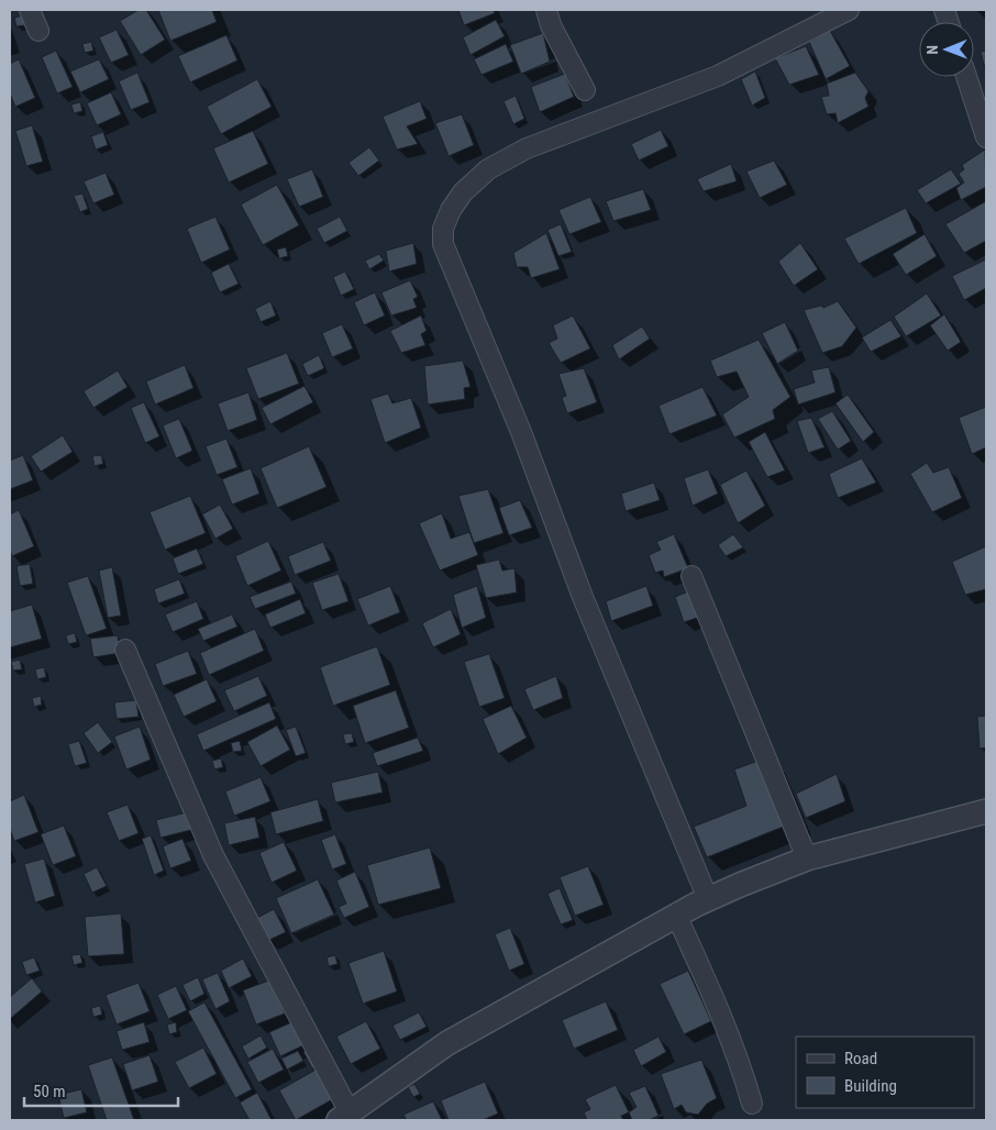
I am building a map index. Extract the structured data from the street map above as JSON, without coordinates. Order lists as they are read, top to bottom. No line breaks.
{"legend":["Road","Building"],"scale_bar":"50 m","north":"left"}
